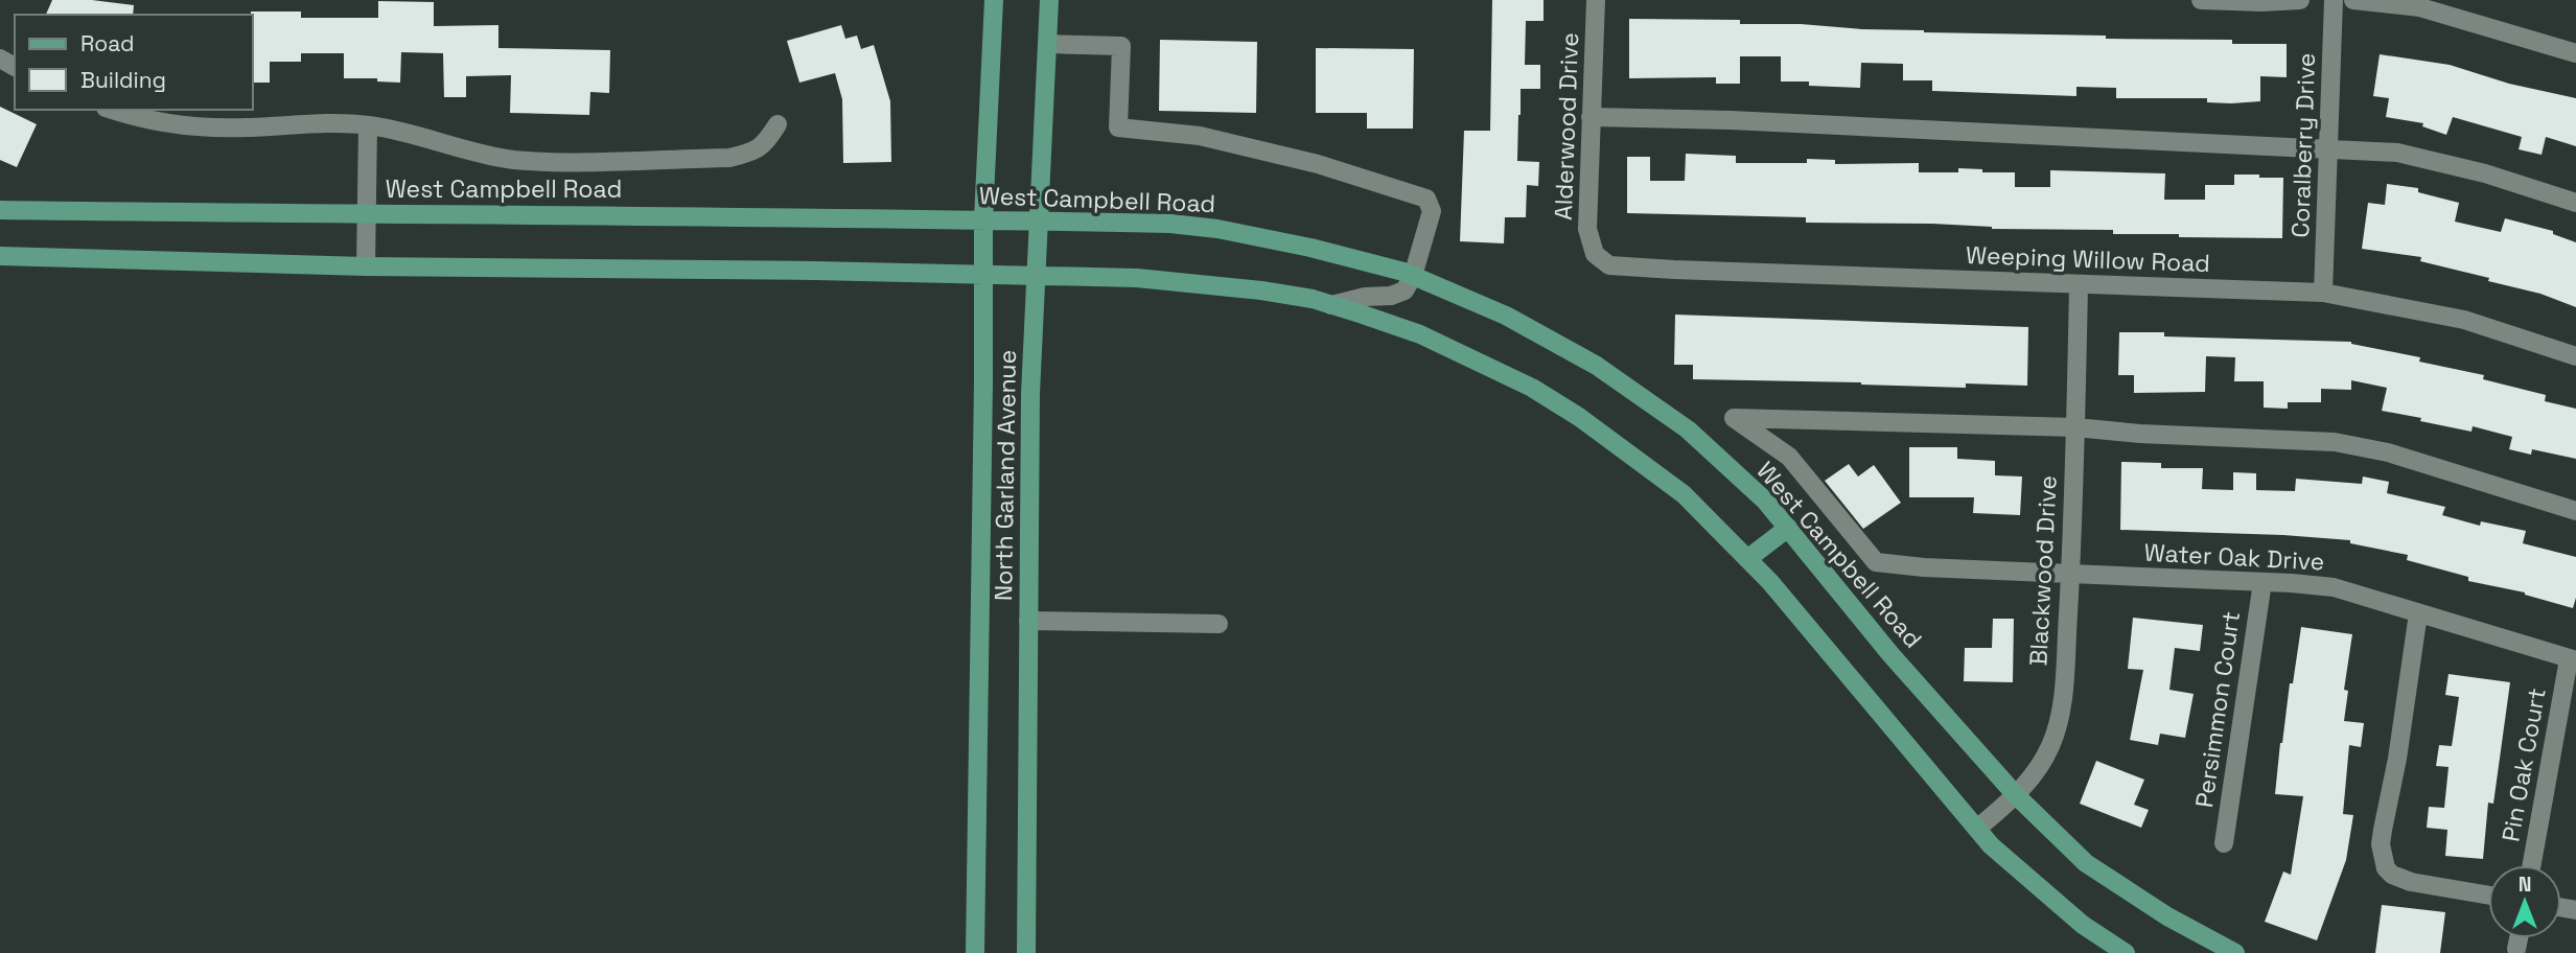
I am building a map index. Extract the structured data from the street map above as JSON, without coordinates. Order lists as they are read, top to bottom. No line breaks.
{"streets":{"main road":["West Campbell Road","North Garland Avenue"],"street":["Alderwood Drive","Coralberry Drive","Weeping Willow Road","Water Oak Drive","Blackwood Drive","Persimmon Court","Pin Oak Court"]},"crossings":[["Alderwood Drive","Weeping Willow Road"],["Coralberry Drive","Weeping Willow Road"],["West Campbell Road","North Garland Avenue"],["West Campbell Road","Blackwood Drive"],["Weeping Willow Road","Blackwood Drive"],["Water Oak Drive","Blackwood Drive"],["Water Oak Drive","Persimmon Court"],["Water Oak Drive","Pin Oak Court"]],"legend":["Road","Building"],"north":"top"}
